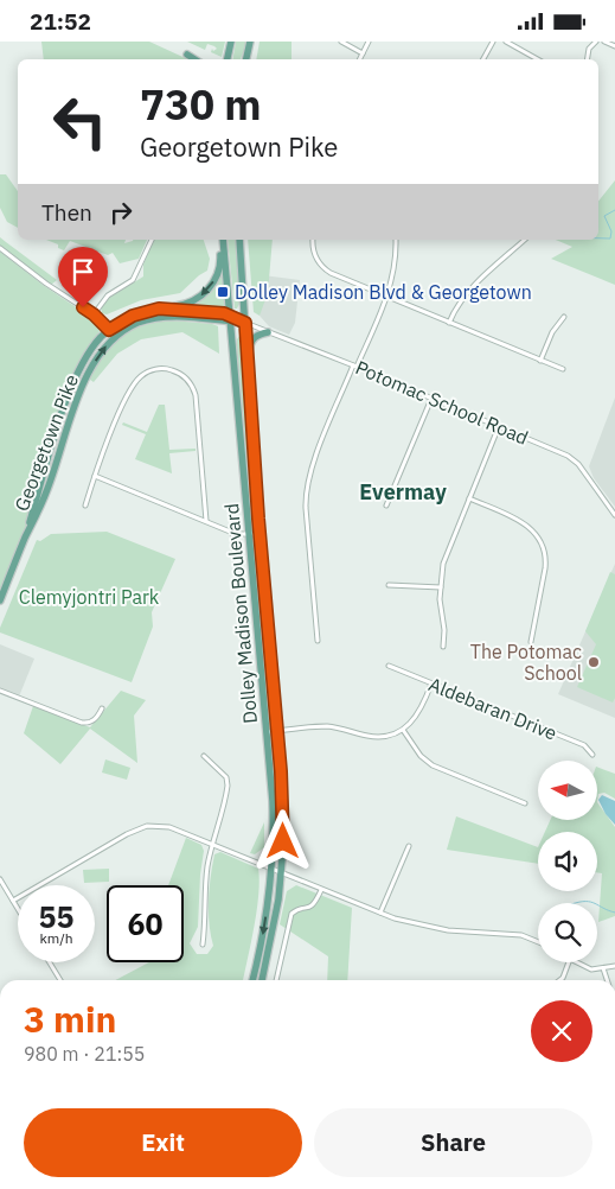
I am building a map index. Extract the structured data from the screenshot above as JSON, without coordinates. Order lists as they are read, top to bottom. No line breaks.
{"streets":{"main road":["Georgetown Pike","Dolley Madison Boulevard"],"street":["Potomac School Road","Aldebaran Drive"]},"crossings":[["Potomac School Road","Georgetown Pike"],["Potomac School Road","Dolley Madison Boulevard"],["Georgetown Pike","Dolley Madison Boulevard"]],"districts":["Evermay"],"parks":["Clemyjontri Park"],"places":{"transit":["Dolley Madison Blvd & Georgetown"],"other":["The Potomac School"]},"north":"left","page":{"status":"21:52","turn":["730 m","Georgetown Pike"],"then":"Then","speed":"55 km/h","limit":"60","heading":["3 min","980 m · 21:55"],"buttons":["Exit","Share"]}}
